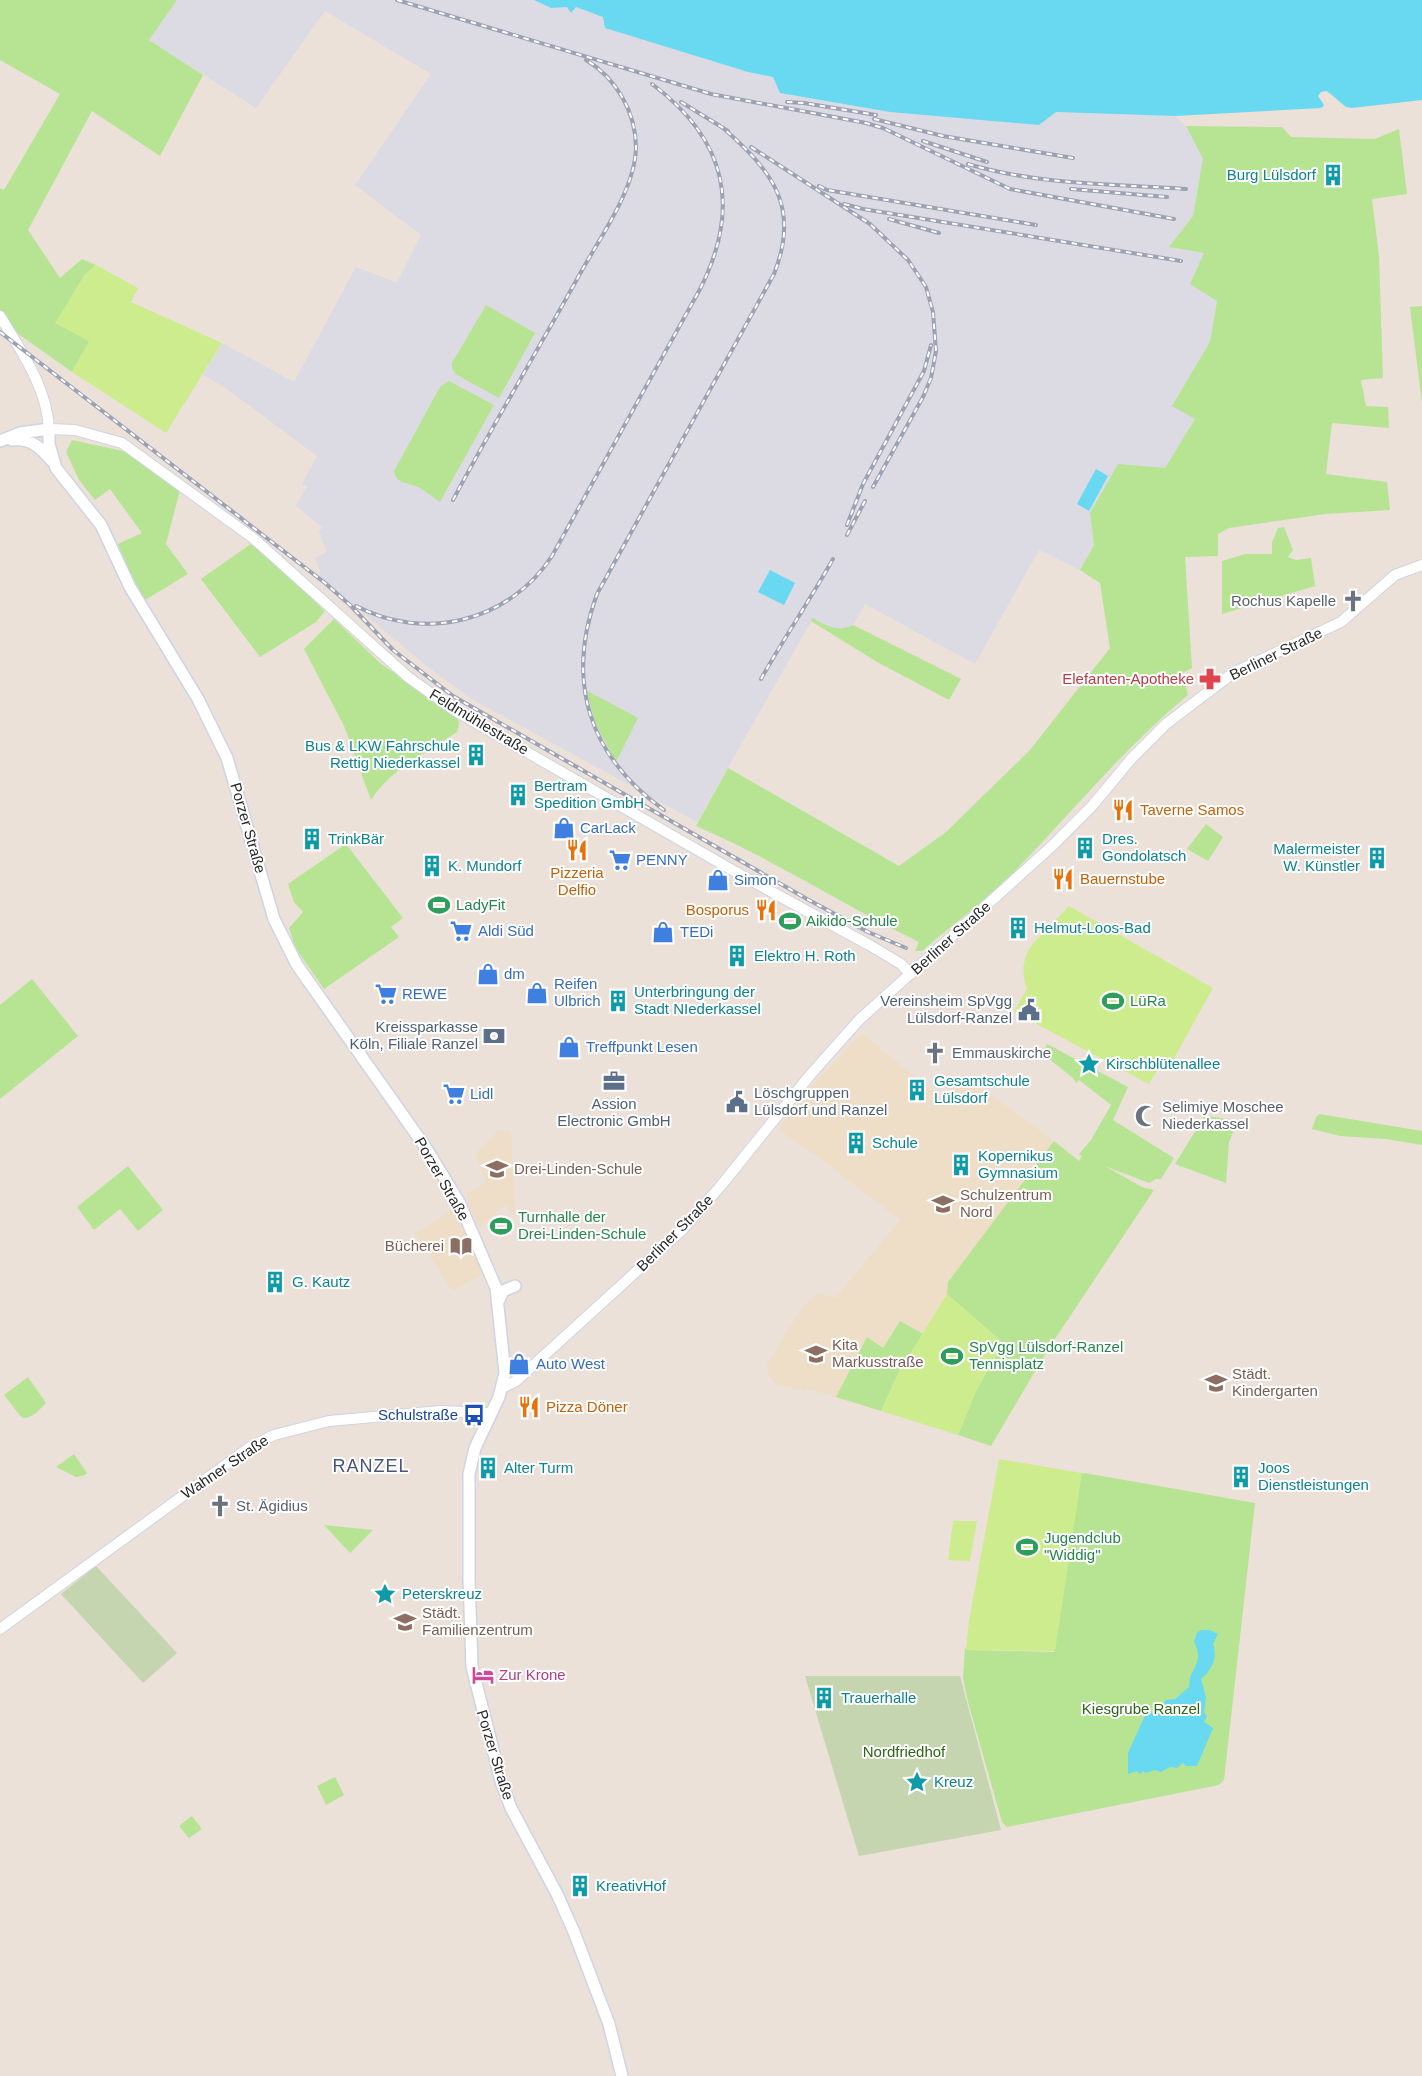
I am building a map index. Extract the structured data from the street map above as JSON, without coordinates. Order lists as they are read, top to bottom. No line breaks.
{"streets":{"main road":["Porzer Straße"],"street":["Berliner Straße","Feldmühlestraße","Wahner Straße"]},"crossings":[["Berliner Straße","Feldmühlestraße"],["Berliner Straße","Porzer Straße"],["Feldmühlestraße","Porzer Straße"],["Porzer Straße","Wahner Straße"]],"districts":["RANZEL"],"parks":["Kiesgrube Ranzel","Nordfriedhof"],"places":{"building":["Burg Lülsdorf","Bus & LKW Fahrschule Rettig Niederkassel","Bertram Spedition GmbH","TrinkBär","Dres. Gondolatsch","Malermeister W. Künstler","K. Mundorf","Helmut-Loos-Bad","Elektro H. Roth","Unterbringung der Stadt NIederkassel","Gesamtschule Lülsdorf","Schule","Kopernikus Gymnasium","G. Kautz","Alter Turm","Joos Dienstleistungen","Trauerhalle","KreativHof"],"church":["Rochus Kapelle","Emmauskirche","St. Ägidius"],"pharmacy":["Elefanten-Apotheke"],"restaurant":["Taverne Samos","Pizzeria Delfio","Bauernstube","Bosporus","Pizza Döner"],"shop":["CarLack","Simon","TEDi","dm","Reifen Ulbrich","Treffpunkt Lesen","Auto West"],"supermarket":["PENNY","Aldi Süd","REWE","Lidl"],"sports":["LadyFit","Aikido-Schule","LüRa","Turnhalle der Drei-Linden-Schule","SpVgg Lülsdorf-Ranzel Tennisplatz","Jugendclub \"Widdig\""],"public building":["Vereinsheim SpVgg Lülsdorf-Ranzel","Löschgruppen Lülsdorf und Ranzel"],"bank":["Kreissparkasse Köln, Filiale Ranzel"],"place":["Kirschblütenallee","Peterskreuz","Kreuz"],"office":["Assion Electronic GmbH"],"mosque":["Selimiye Moschee Niederkassel"],"school or university":["Drei-Linden-Schule","Schulzentrum Nord","Kita Markusstraße","Städt. Kindergarten","Städt. Familienzentrum"],"library":["Bücherei"],"bus stop":["Schulstraße"],"hotel":["Zur Krone"]}}
